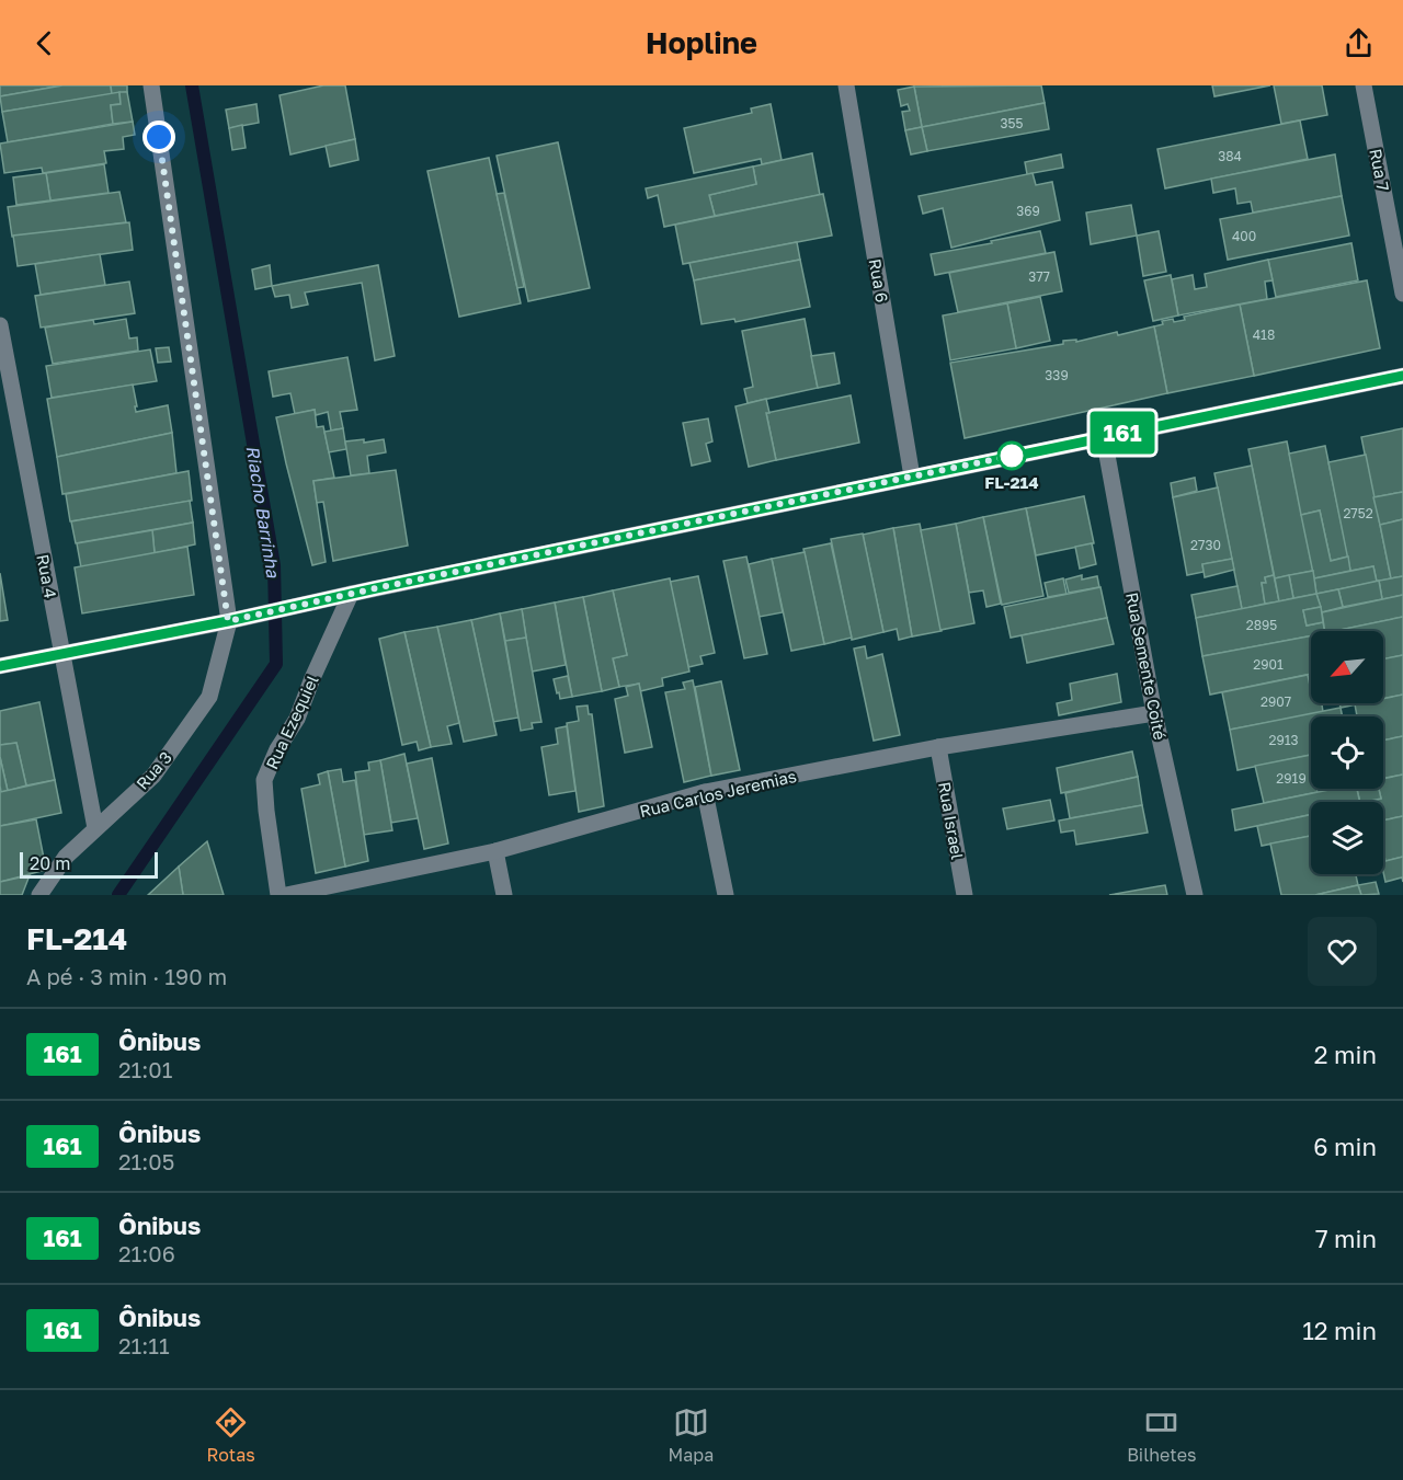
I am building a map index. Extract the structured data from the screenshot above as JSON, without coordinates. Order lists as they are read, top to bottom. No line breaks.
{"streets":{"street":["Rua 7","Rua 6","Rua 4","Rua Semente Coité","Rua Ezequiel","Rua 3","Rua Carlos Jeremias","Rua Israel"]},"crossings":[["Rua 4","Rua 3"],["Rua Semente Coité","Rua Carlos Jeremias"],["Rua Carlos Jeremias","Rua Israel"]],"water":["Riacho Barrinha"],"places":["FL-214"],"lines":["bus line 161"],"house_numbers":["355","384","369","400","377","418","339","2752","2730","2895","2901","2907","2913","2919"],"scale_bar":"20 m","north":"bottom left","page":{"header":"Hopline","on_map":"161","scale":"20 m","heading":["FL-214","A pé · 3 min · 190 m"],"list":[{"mark":"161","name":"Ônibus","note":"21:01","value":"2 min"},{"mark":"161","name":"Ônibus","note":"21:05","value":"6 min"},{"mark":"161","name":"Ônibus","note":"21:06","value":"7 min"},{"mark":"161","name":"Ônibus","note":"21:11","value":"12 min"}],"tabs":["Rotas","Mapa","Bilhetes"]}}
